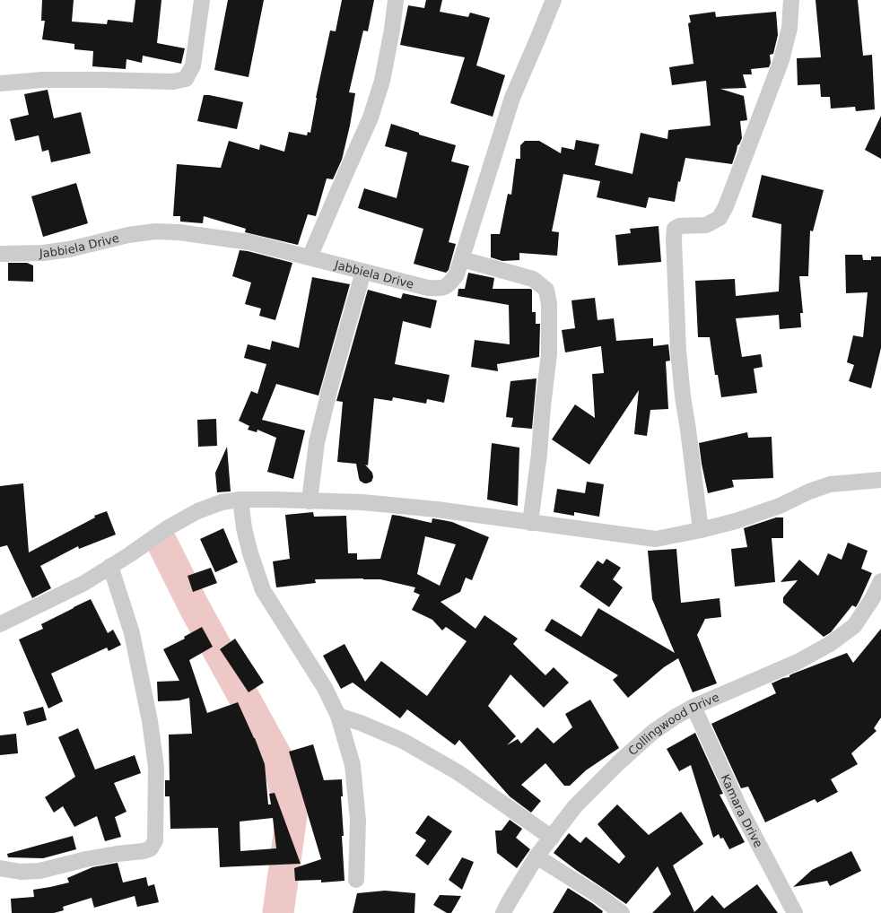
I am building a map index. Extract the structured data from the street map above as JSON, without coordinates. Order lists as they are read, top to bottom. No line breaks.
{"streets":{"street":["Jabbiela Drive","Collingwood Drive","Kamara Drive"]},"crossings":[["Collingwood Drive","Kamara Drive"]]}
